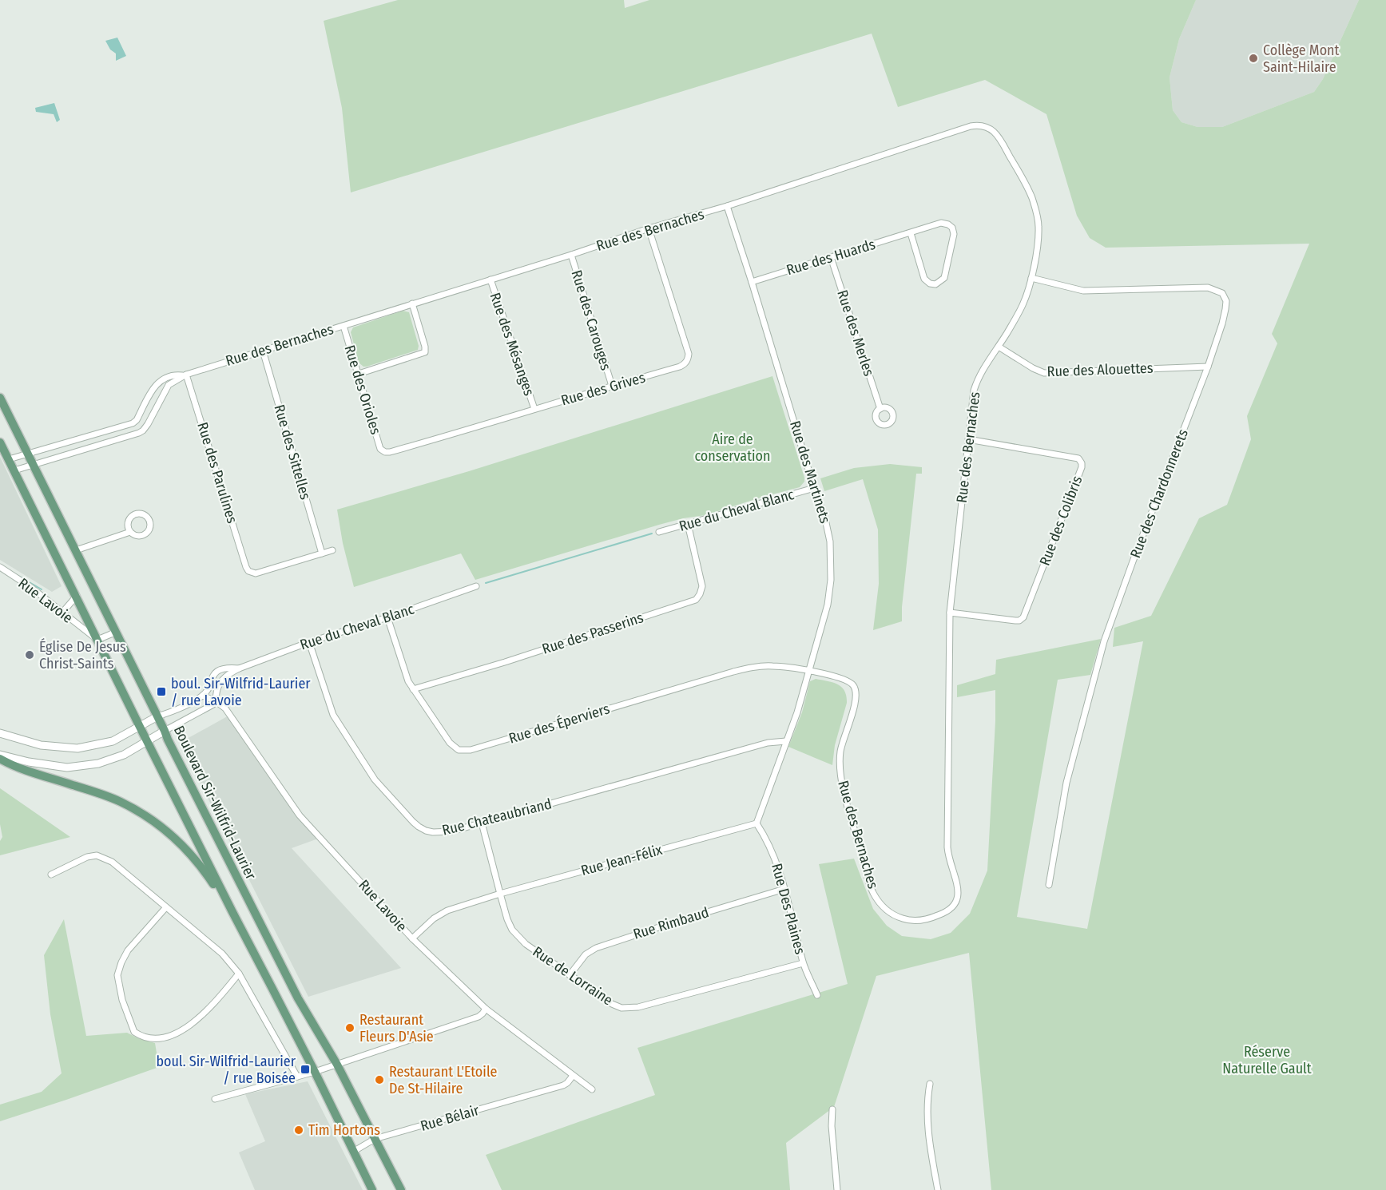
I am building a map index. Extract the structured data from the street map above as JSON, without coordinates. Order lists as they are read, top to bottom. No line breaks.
{"streets":{"main road":["Boulevard Sir-Wilfrid-Laurier"],"street":["Rue des Bernaches","Rue des Huards","Rue des Carouges","Rue des Merles","Rue des Mésanges","Rue des Alouettes","Rue des Grives","Rue des Orioles","Rue des Sittelles","Rue des Martinets","Rue des Parulines","Rue des Chardonnerets","Rue du Cheval Blanc","Rue des Colibris","Rue Lavoie","Rue des Passerins","Rue des Éperviers","Rue Chateaubriand","Rue Jean-Félix","Rue Des Plaines","Rue Rimbaud","Rue de Lorraine","Rue Bélair"]},"crossings":[["Rue des Bernaches","Rue des Carouges"],["Rue des Bernaches","Rue des Mésanges"],["Rue des Bernaches","Rue des Alouettes"],["Rue des Bernaches","Rue des Grives"],["Rue des Bernaches","Rue des Orioles"],["Rue des Bernaches","Rue des Sittelles"],["Rue des Bernaches","Rue des Martinets"],["Rue des Bernaches","Rue des Parulines"],["Rue des Bernaches","Rue des Chardonnerets"],["Rue des Bernaches","Rue des Colibris"],["Rue des Bernaches","Rue des Éperviers"],["Rue des Bernaches","Boulevard Sir-Wilfrid-Laurier"],["Rue des Huards","Rue des Merles"],["Rue des Huards","Rue des Martinets"],["Rue des Carouges","Rue des Grives"],["Rue des Mésanges","Rue des Grives"],["Rue des Alouettes","Rue des Chardonnerets"],["Rue des Grives","Rue des Orioles"],["Rue des Sittelles","Rue des Parulines"],["Rue des Martinets","Rue du Cheval Blanc"],["Rue des Martinets","Rue des Éperviers"],["Rue des Martinets","Rue Chateaubriand"],["Rue du Cheval Blanc","Rue Lavoie"],["Rue du Cheval Blanc","Rue des Passerins"],["Rue du Cheval Blanc","Rue des Éperviers"],["Rue du Cheval Blanc","Rue Chateaubriand"],["Rue Lavoie","Rue Jean-Félix"],["Rue Lavoie","Rue Bélair"],["Rue des Passerins","Rue des Éperviers"],["Boulevard Sir-Wilfrid-Laurier","Rue Bélair"],["Rue Chateaubriand","Rue de Lorraine"],["Rue Jean-Félix","Rue Des Plaines"],["Rue Jean-Félix","Rue de Lorraine"],["Rue Des Plaines","Rue Rimbaud"],["Rue Des Plaines","Rue de Lorraine"],["Rue Rimbaud","Rue de Lorraine"]],"parks":["Aire de conservation","Réserve Naturelle Gault"],"places":{"other":["Collège Mont Saint-Hilaire","Église De Jesus Christ-Saints","Restaurant Fleurs D'Asie","Restaurant L'Etoile De St-Hilaire","Tim Hortons"],"transit":["boul. Sir-Wilfrid-Laurier / rue Lavoie","boul. Sir-Wilfrid-Laurier / rue Boisée"]}}
